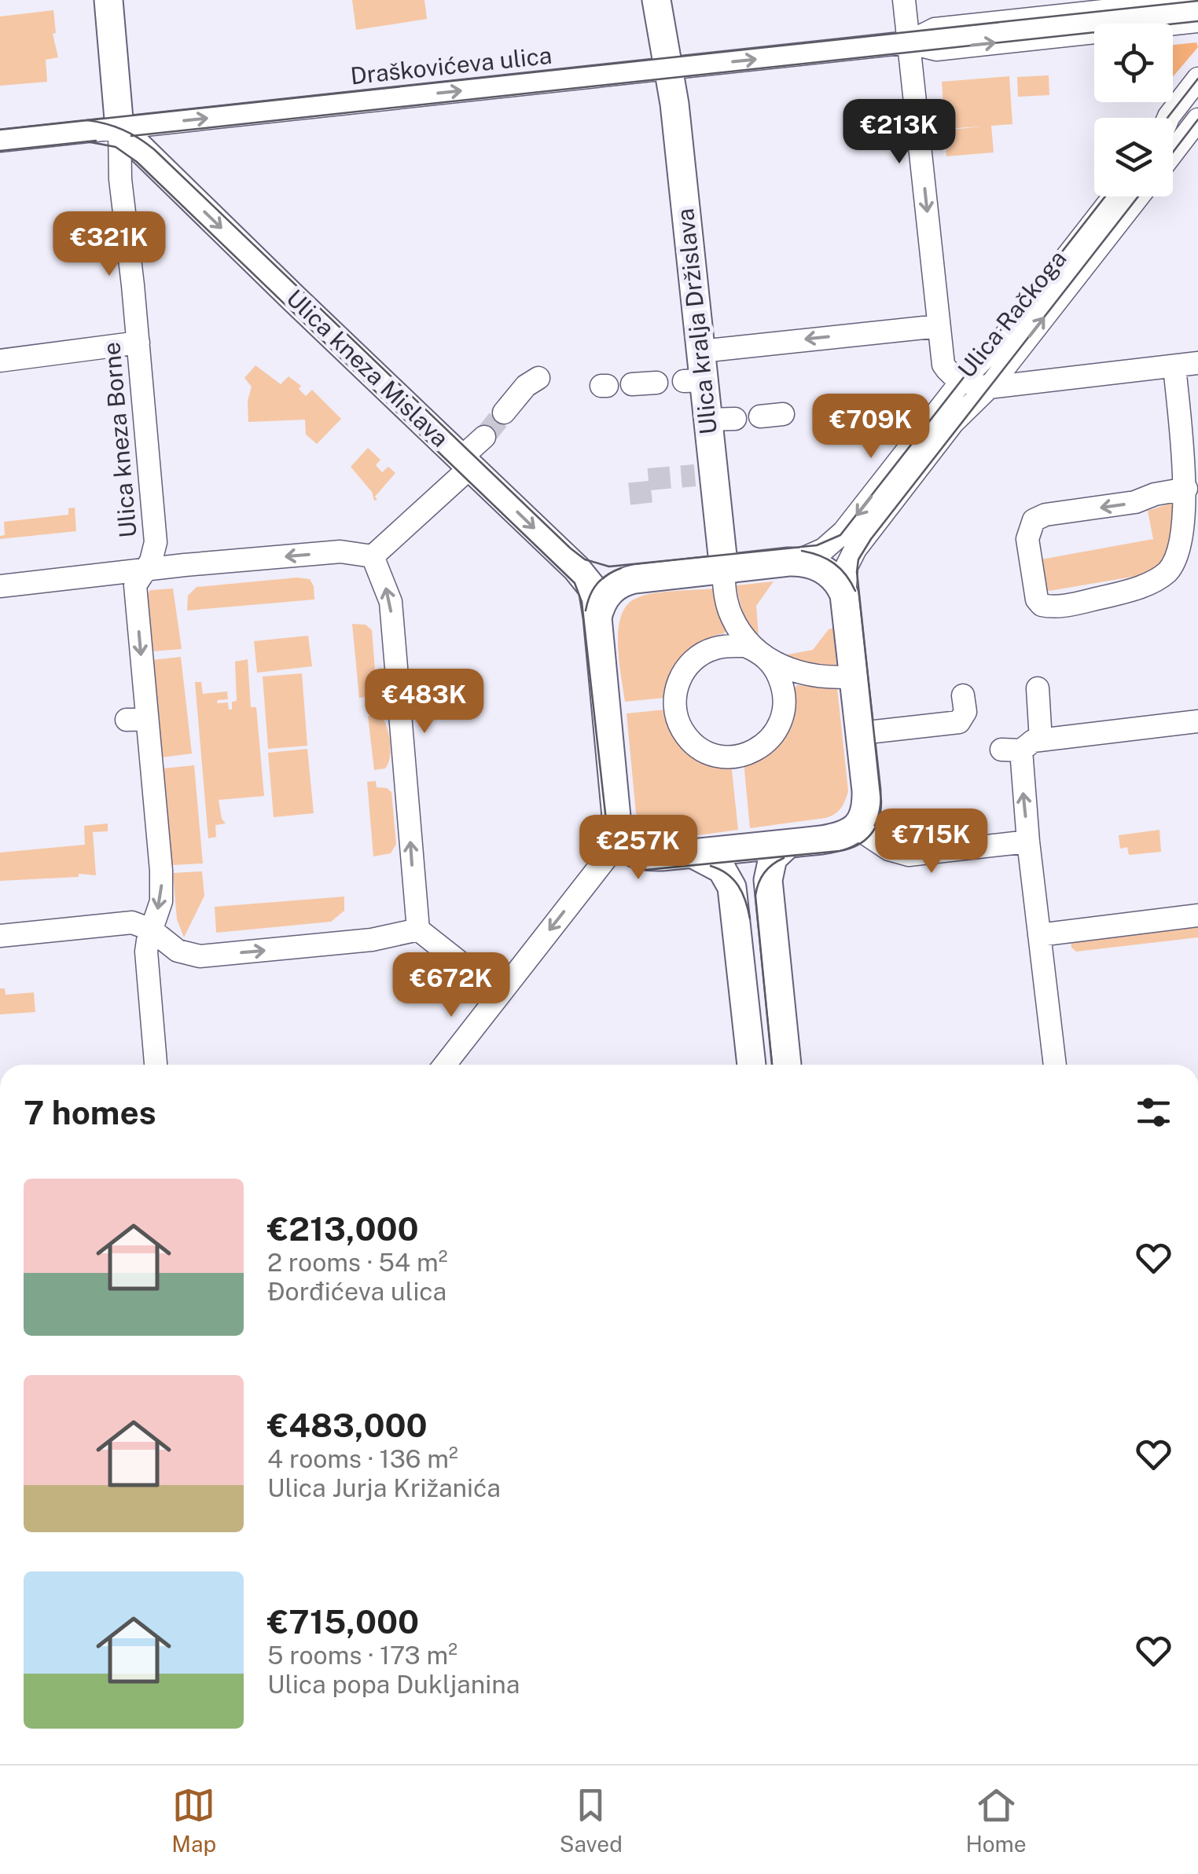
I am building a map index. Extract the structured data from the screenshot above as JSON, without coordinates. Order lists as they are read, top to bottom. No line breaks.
{"streets":{"main road":["Ulica kralja Držislava","Ulica kneza Mislava"],"street":["Draškovićeva ulica","Ulica Račkoga","Ulica kneza Borne"]},"crossings":[["Draškovićeva ulica","Ulica kralja Držislava"],["Draškovićeva ulica","Ulica kneza Mislava"],["Draškovićeva ulica","Ulica kneza Borne"],["Ulica kneza Mislava","Ulica kneza Borne"]],"one_way":["Draškovićeva ulica","Ulica kneza Mislava","Ulica kneza Borne"],"page":{"price":["€213K","€321K","€709K","€483K","€715K","€257K","€672K"],"heading":"7 homes","list":[{"name":"€213,000","note":"2 rooms · 54 m² · Đorđićeva ulica"},{"name":"€483,000","note":"4 rooms · 136 m² · Ulica Jurja Križanića"},{"name":"€715,000","note":"5 rooms · 173 m² · Ulica popa Dukljanina"}],"tabs":["Map","Saved","Home"]}}
